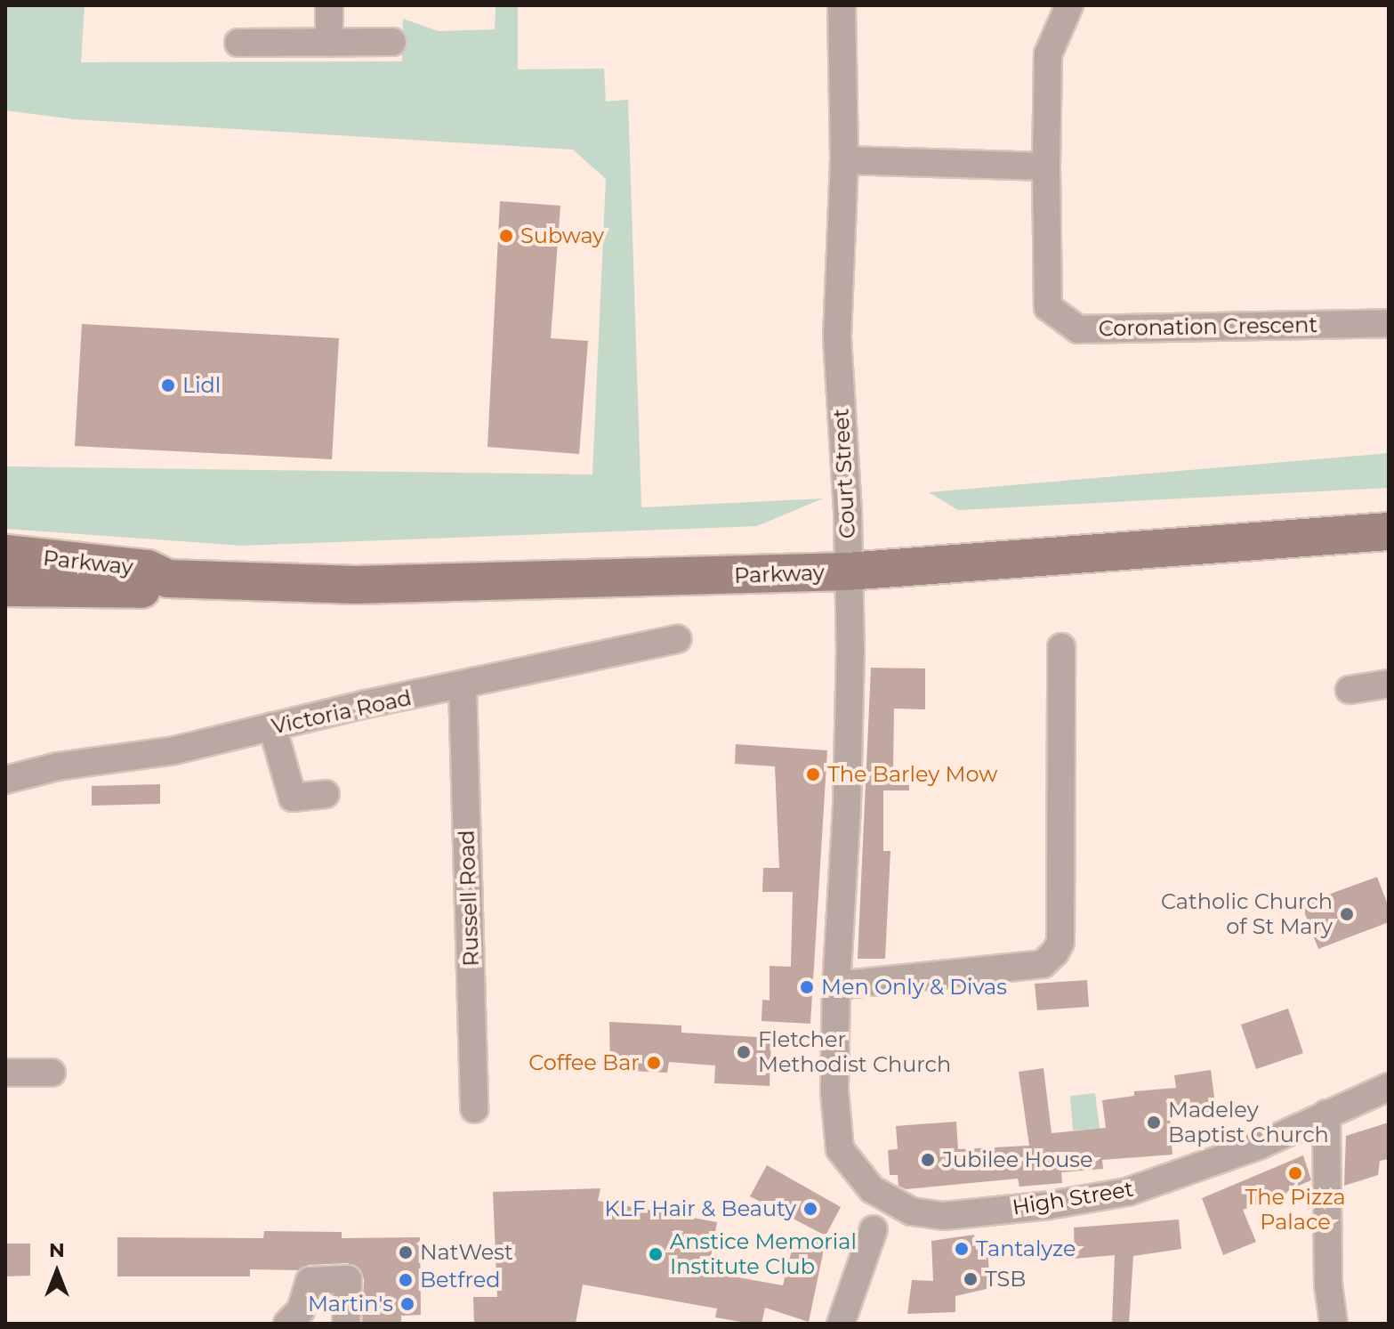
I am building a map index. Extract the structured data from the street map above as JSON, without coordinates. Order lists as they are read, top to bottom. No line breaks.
{"streets":{"street":["Coronation Crescent","Court Street","Parkway","Victoria Road","Russell Road","High Street"]},"crossings":[["Court Street","Parkway"],["Court Street","High Street"],["Victoria Road","Russell Road"]],"places":["Subway","Lidl","The Barley Mow","Catholic Church of St Mary","Men Only & Divas","Fletcher Methodist Church","Coffee Bar","Madeley Baptist Church","Jubilee House","The Pizza Palace","KLF Hair & Beauty","Tantalyze","NatWest","Anstice Memorial Institute Club","TSB","Betfred","Martin's"],"north":"top"}
